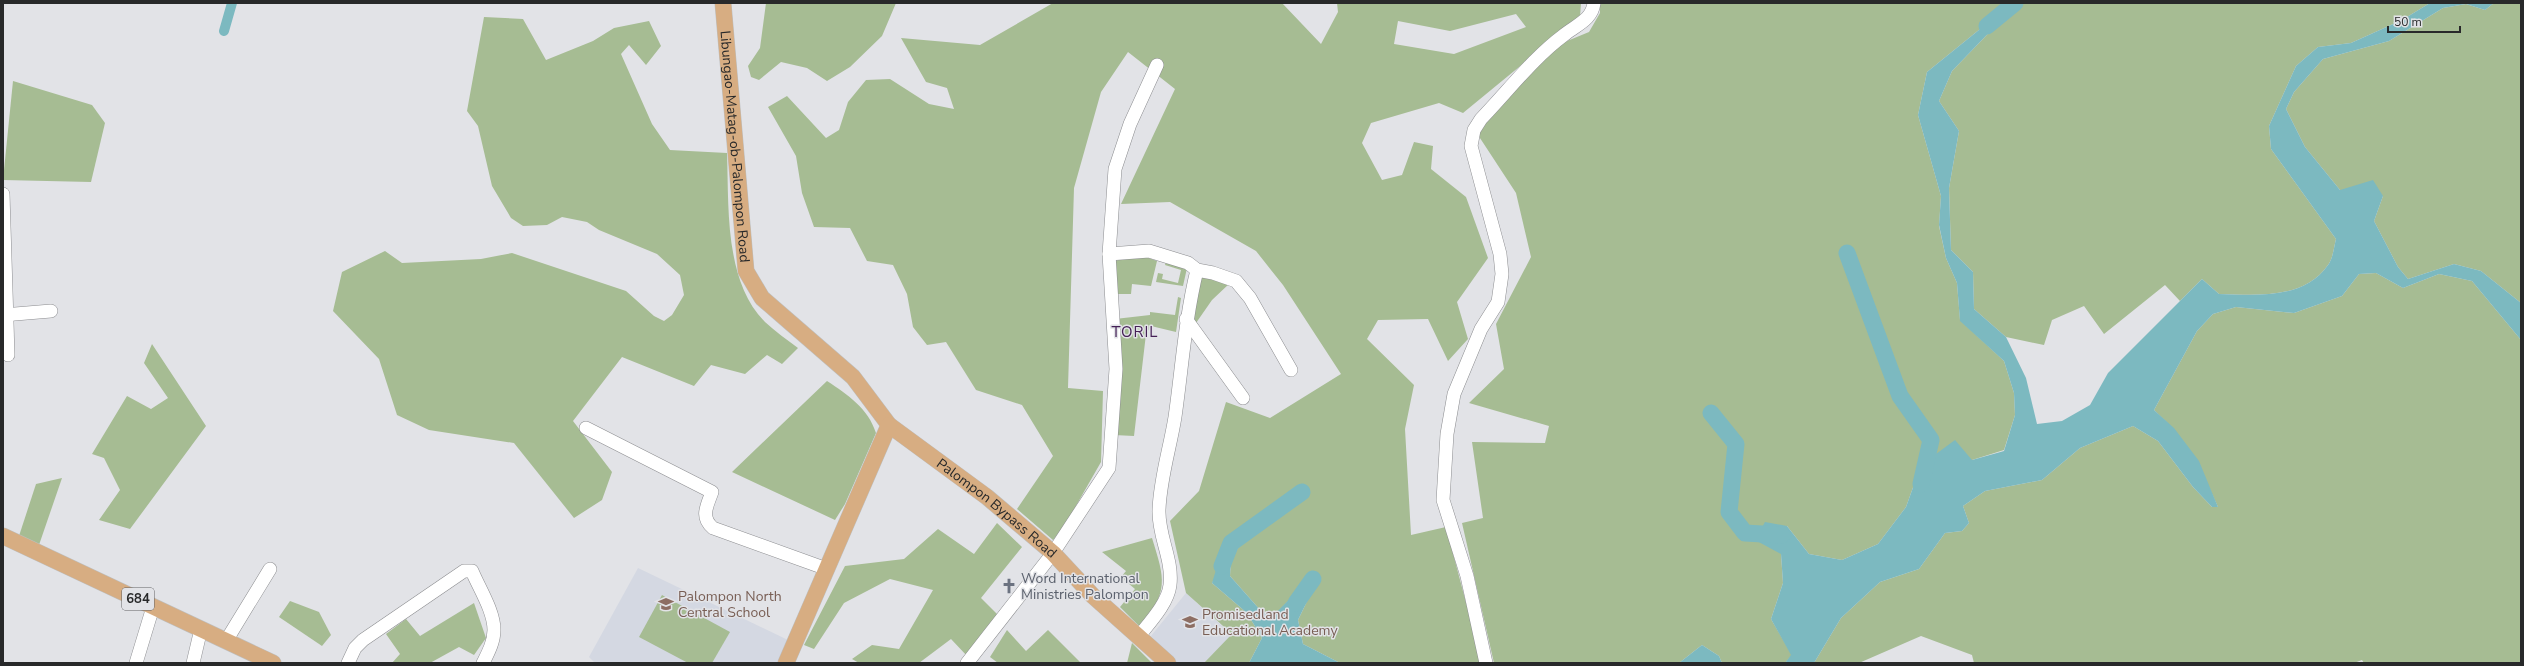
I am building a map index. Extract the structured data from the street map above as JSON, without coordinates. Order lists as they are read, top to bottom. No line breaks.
{"streets":{"main road":["Libungao-Matag-ob-Palompon Road","Palompon Bypass Road","684"]},"crossings":[["Libungao-Matag-ob-Palompon Road","Palompon Bypass Road"]],"districts":["TORIL"],"places":{"church":["Word International Ministries Palompon"],"school or university":["Palompon North Central School","Promisedland Educational Academy"]},"scale_bar":"50 m"}
